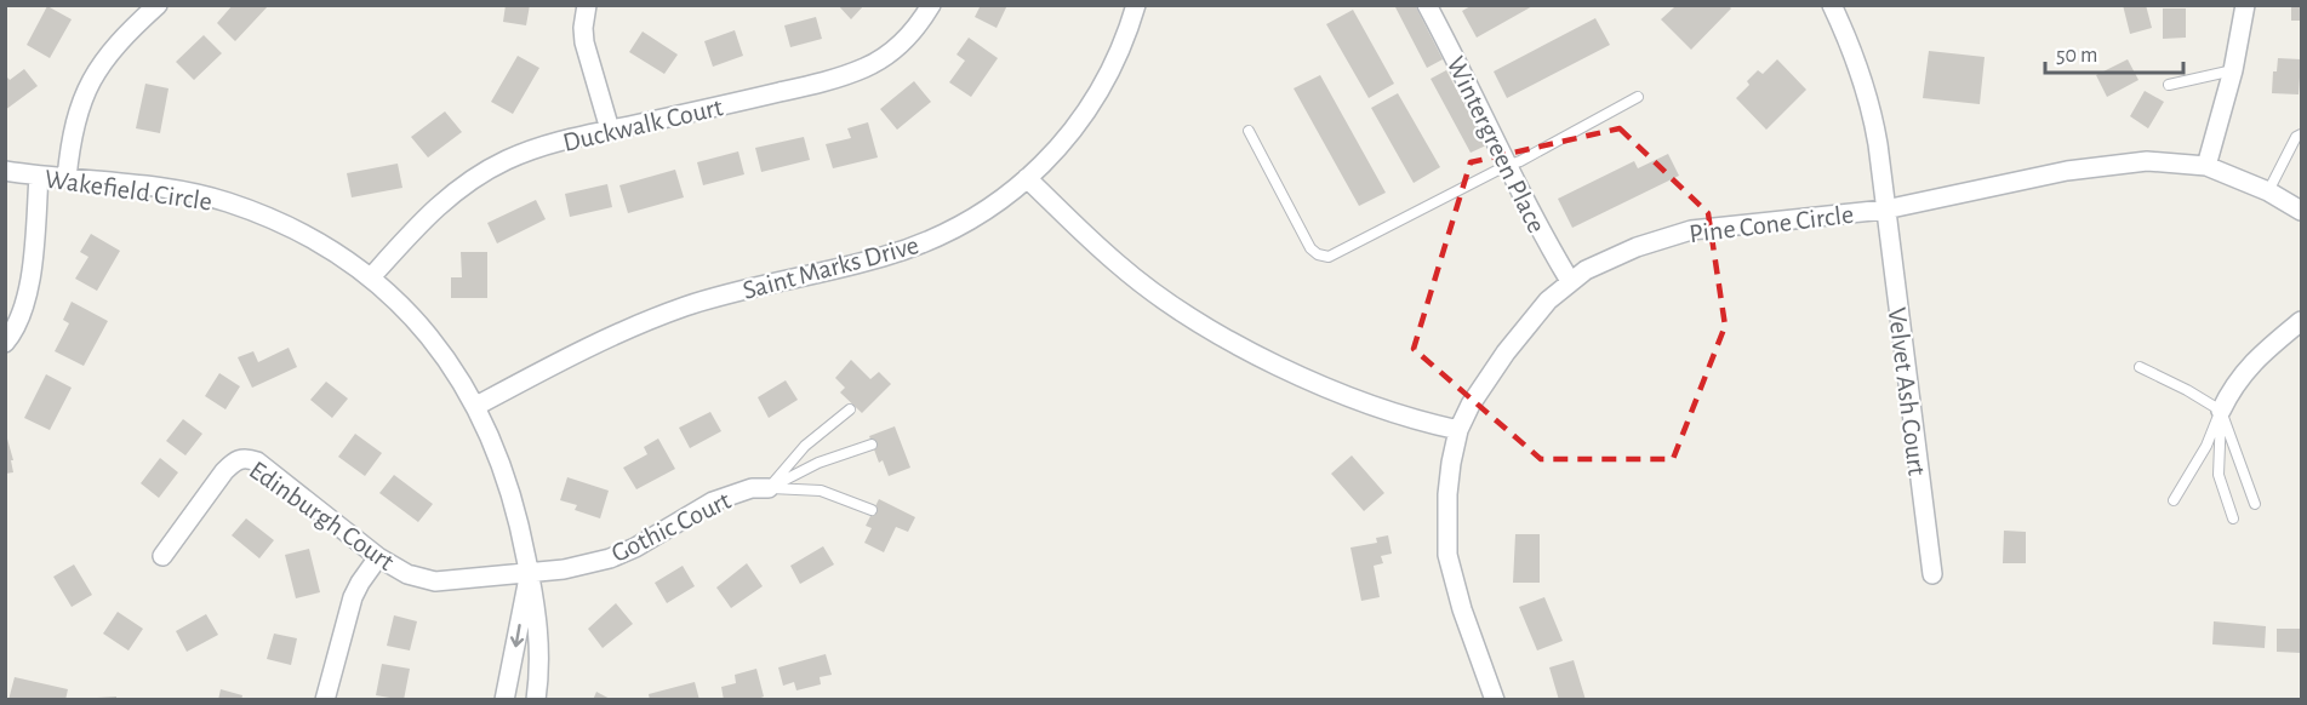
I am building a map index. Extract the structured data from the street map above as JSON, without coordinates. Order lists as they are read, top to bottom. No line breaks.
{"streets":{"street":["Duckwalk Court","Wintergreen Place","Wakefield Circle","Pine Cone Circle","Saint Marks Drive","Velvet Ash Court","Edinburgh Court","Gothic Court"]},"crossings":[["Duckwalk Court","Wakefield Circle"],["Wintergreen Place","Pine Cone Circle"],["Wakefield Circle","Saint Marks Drive"],["Wakefield Circle","Edinburgh Court"],["Wakefield Circle","Gothic Court"],["Pine Cone Circle","Velvet Ash Court"],["Edinburgh Court","Gothic Court"]],"scale_bar":"50 m"}
